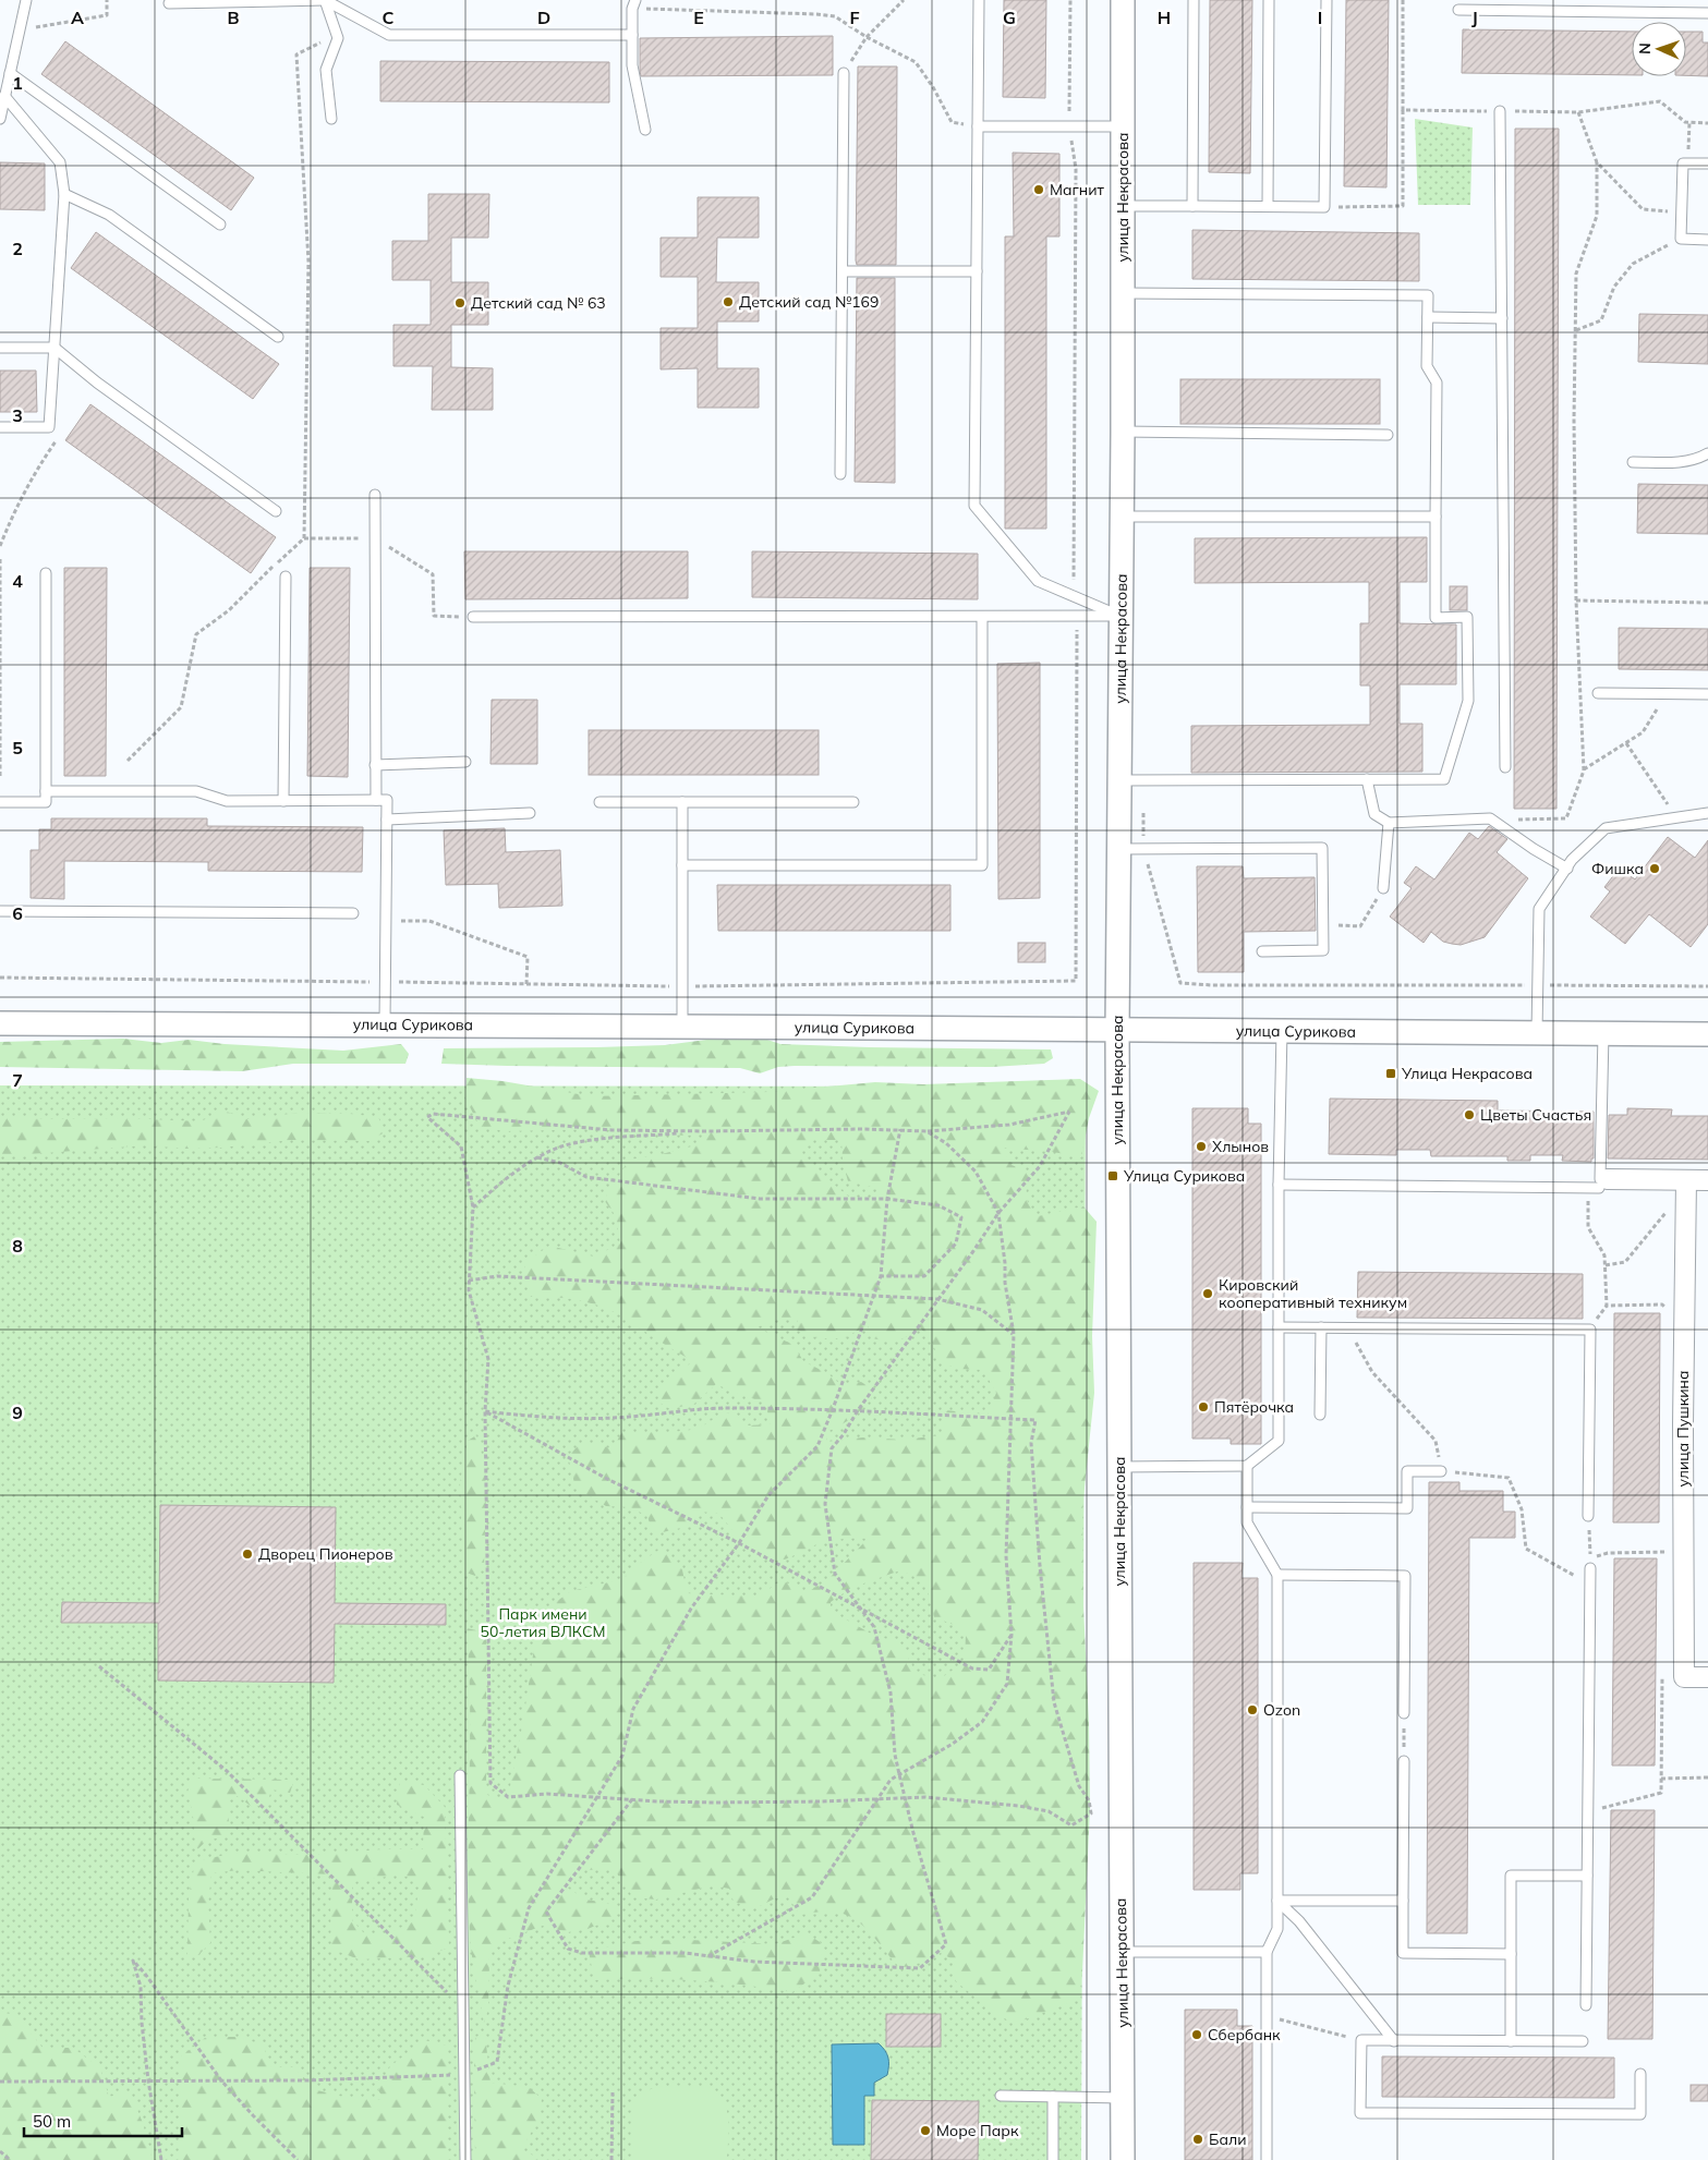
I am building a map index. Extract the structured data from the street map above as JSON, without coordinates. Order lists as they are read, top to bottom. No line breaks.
{"streets":{"street":["улица Некрасова","улица Сурикова","улица Пушкина"]},"crossings":[["улица Некрасова","улица Сурикова"]],"parks":["Парк имени 50-летия ВЛКСМ"],"places":{"other":["Магнит","Детский сад №169","Детский сад № 63","Фишка","Цветы Счастья","Хлынов","Кировский кооперативный техникум","Пятёрочка","Дворец Пионеров","Ozon","Сбербанк","Море Парк","Бали"],"transit":["Улица Некрасова","Улица Сурикова"]},"scale_bar":"50 m","north":"left","grid":{"columns":["A","B","C","D","E","F","G","H","I","J"],"rows":["1","2","3","4","5","6","7","8","9"]}}
